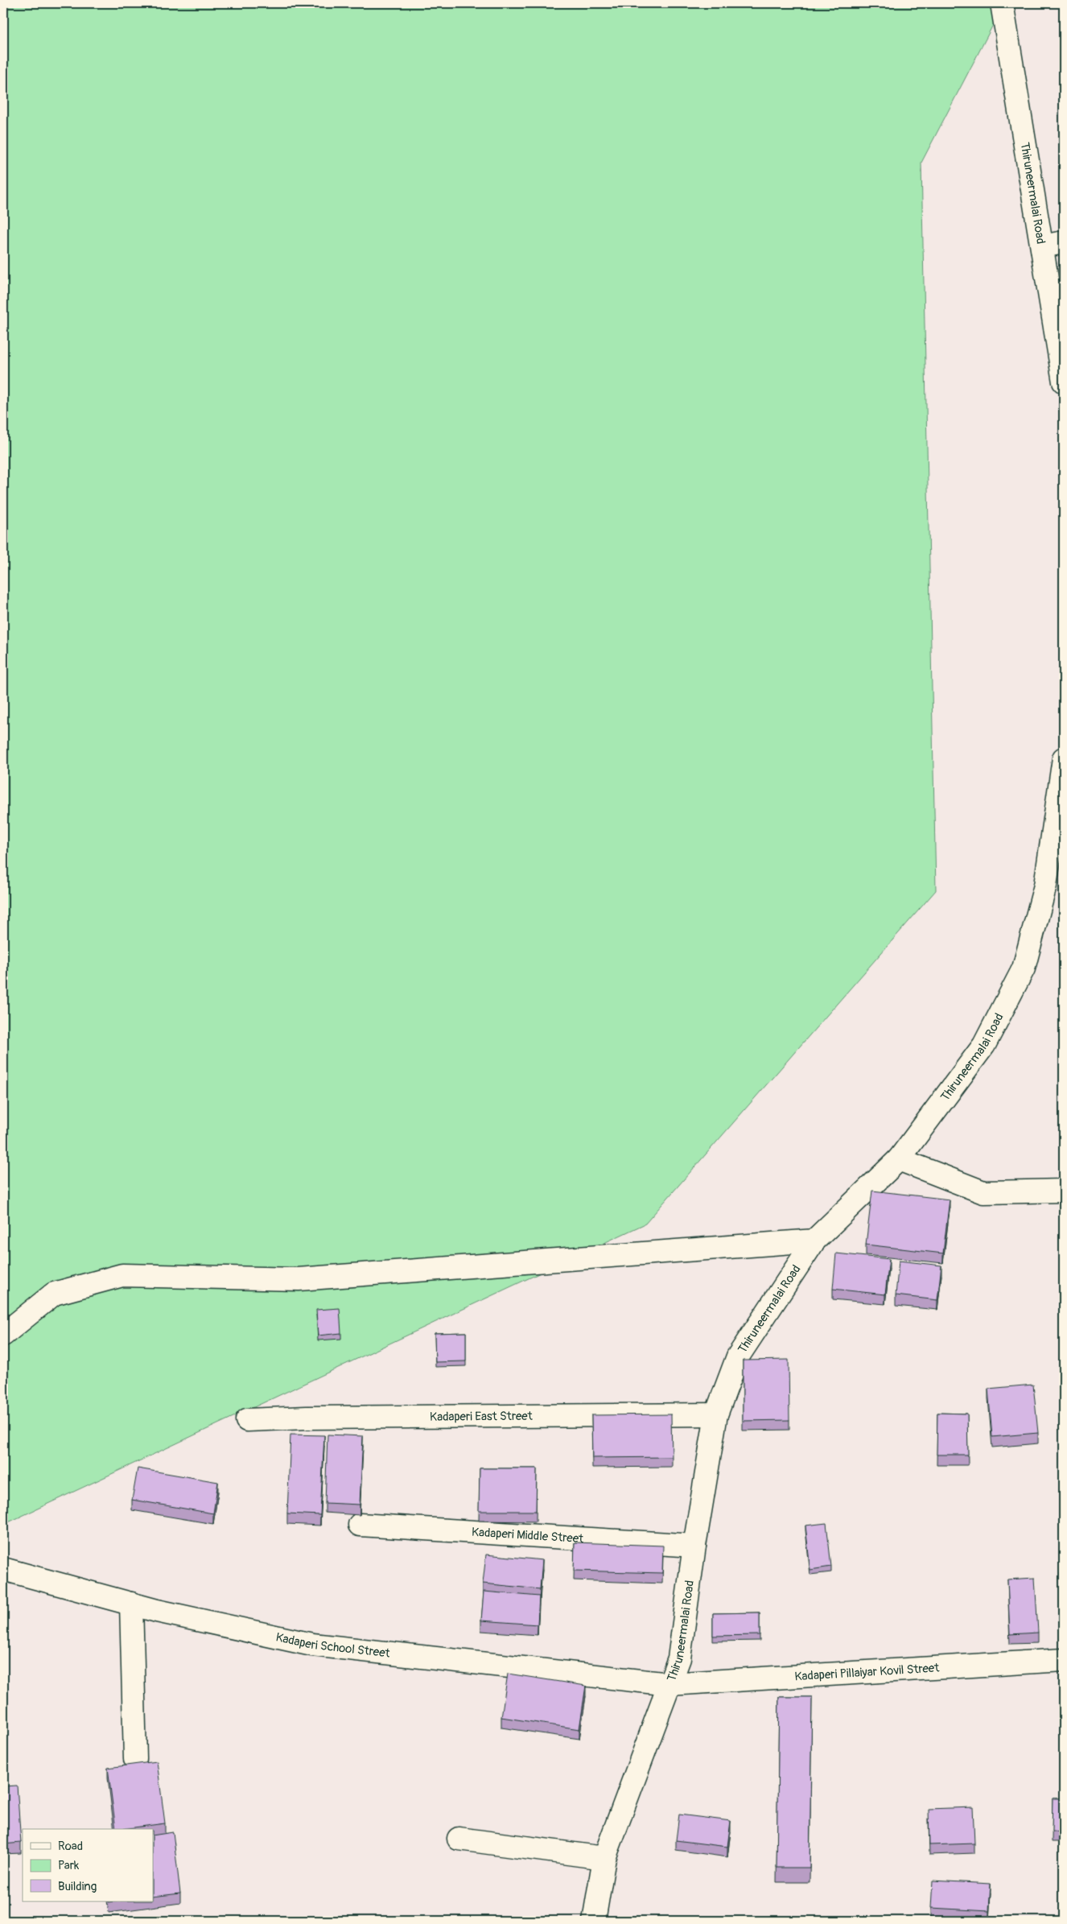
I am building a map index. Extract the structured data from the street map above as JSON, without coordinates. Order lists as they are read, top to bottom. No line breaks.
{"streets":{"street":["Thiruneermalai Road","Kadaperi East Street","Kadaperi Middle Street","Kadaperi School Street","Kadaperi Pillaiyar Kovil Street"]},"crossings":[["Thiruneermalai Road","Kadaperi East Street"],["Thiruneermalai Road","Kadaperi Middle Street"],["Thiruneermalai Road","Kadaperi School Street"],["Thiruneermalai Road","Kadaperi Pillaiyar Kovil Street"],["Kadaperi School Street","Kadaperi Pillaiyar Kovil Street"]],"legend":["Road","Park","Building"]}
